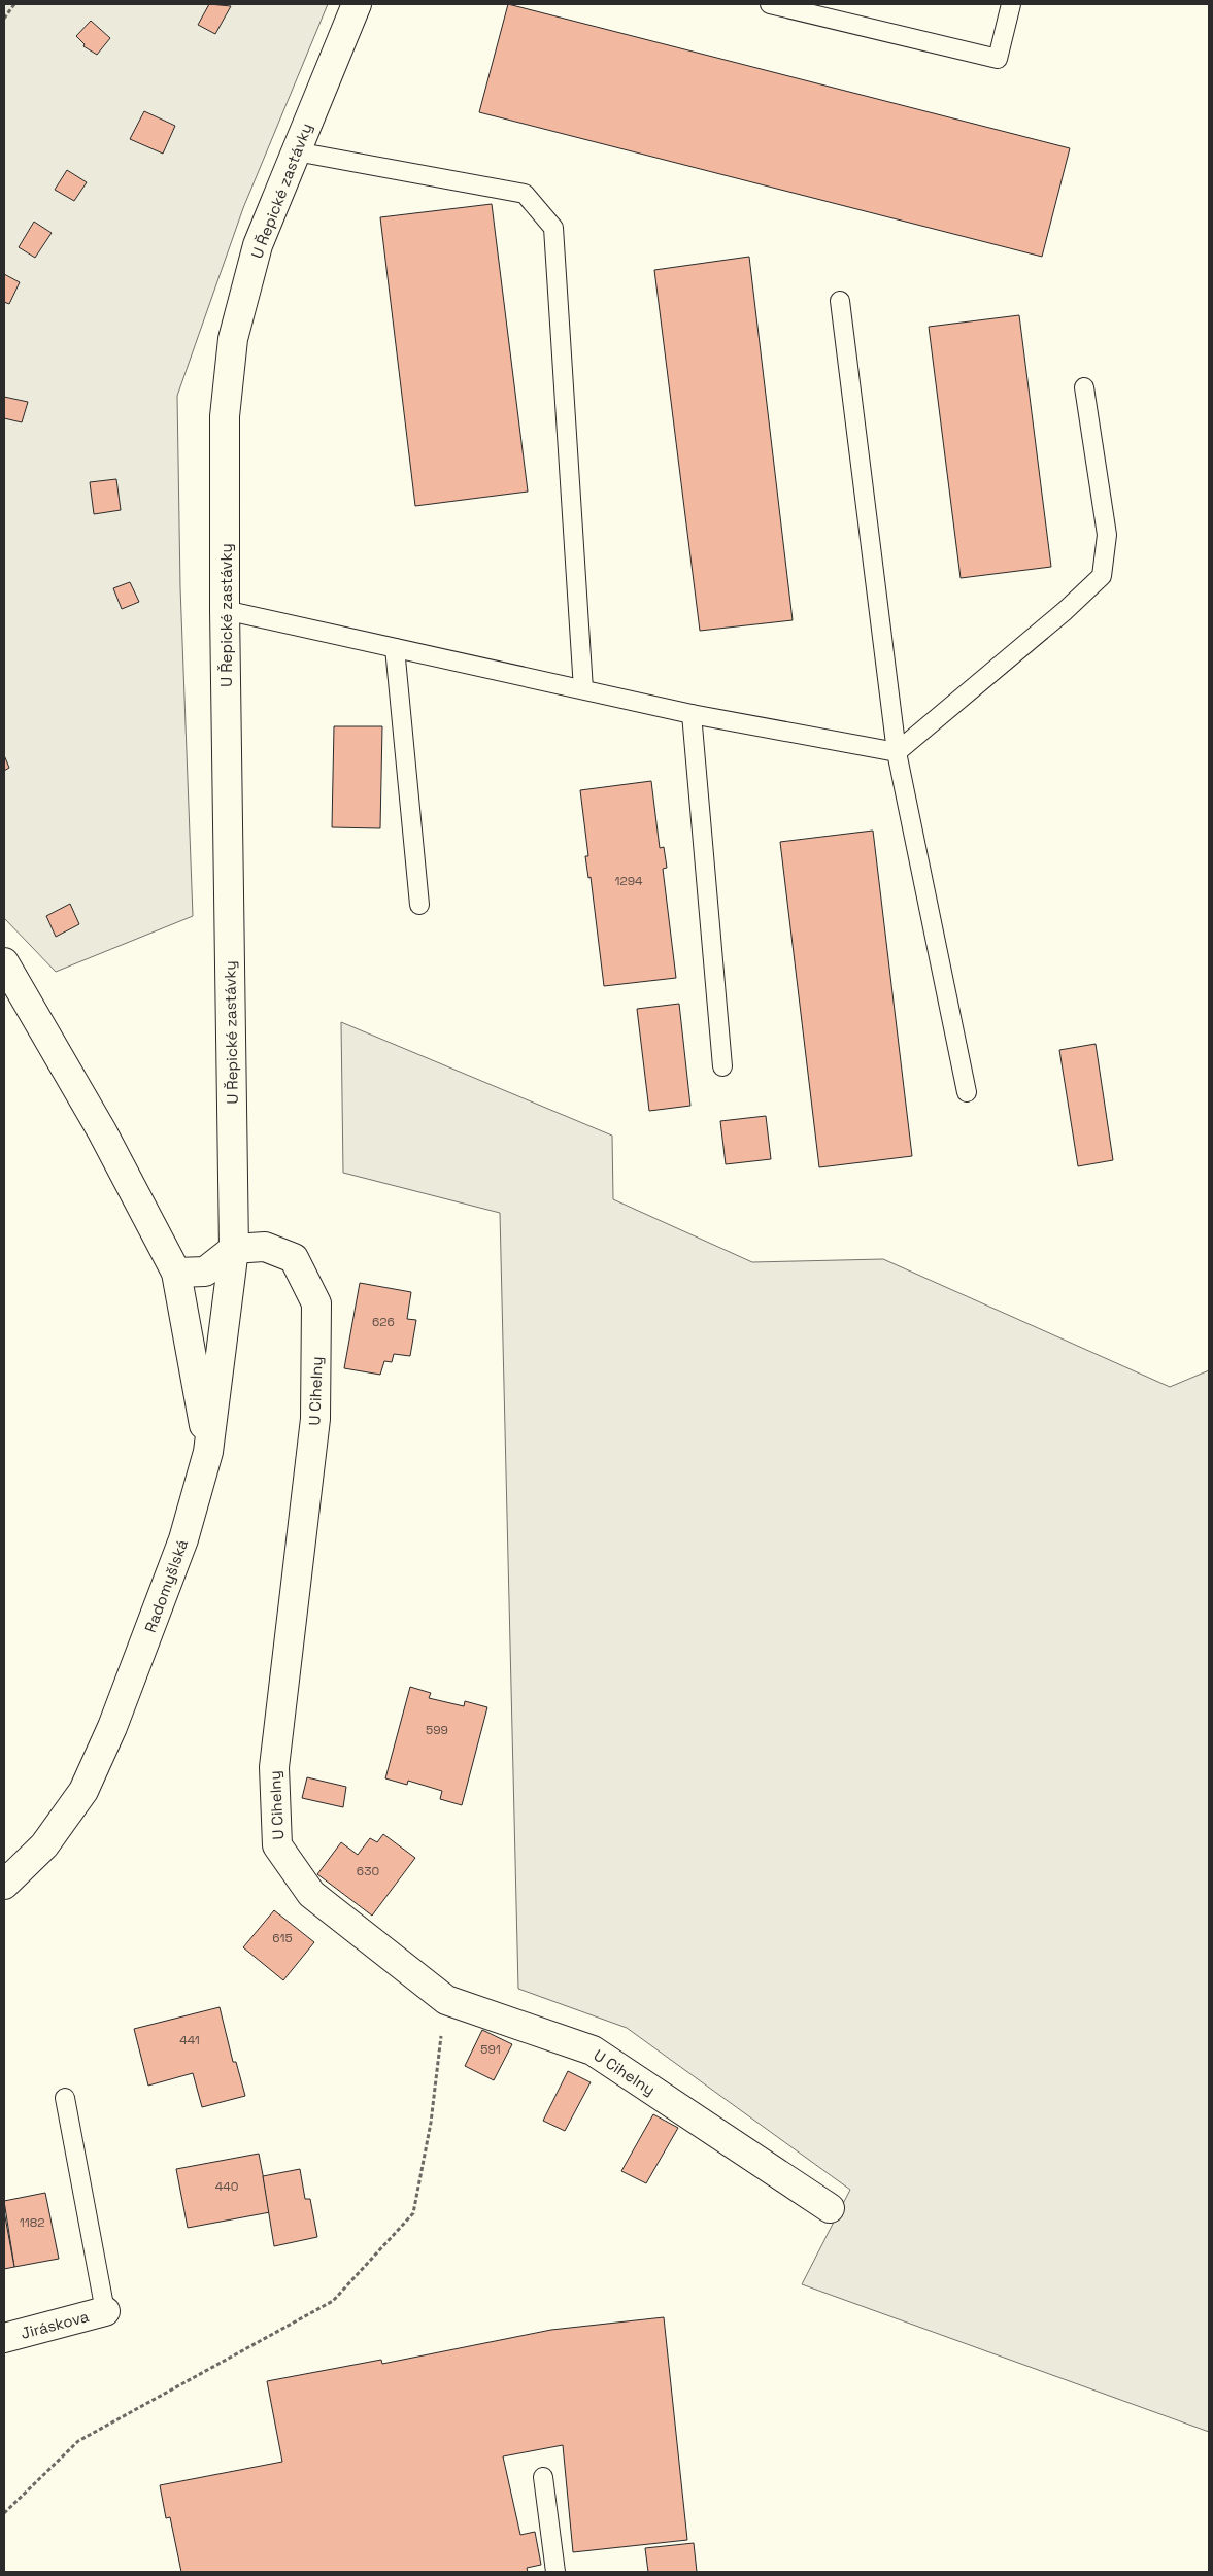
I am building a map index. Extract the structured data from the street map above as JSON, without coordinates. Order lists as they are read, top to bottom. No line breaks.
{"streets":{"street":["U Řepické zastávky","U Cihelny","Radomyšlská","Jiráskova"]},"crossings":[["U Řepické zastávky","U Cihelny"],["U Řepické zastávky","Radomyšlská"],["U Cihelny","Radomyšlská"]],"house_numbers":["1294","626","599","630","615","441","591","440","1182"]}
